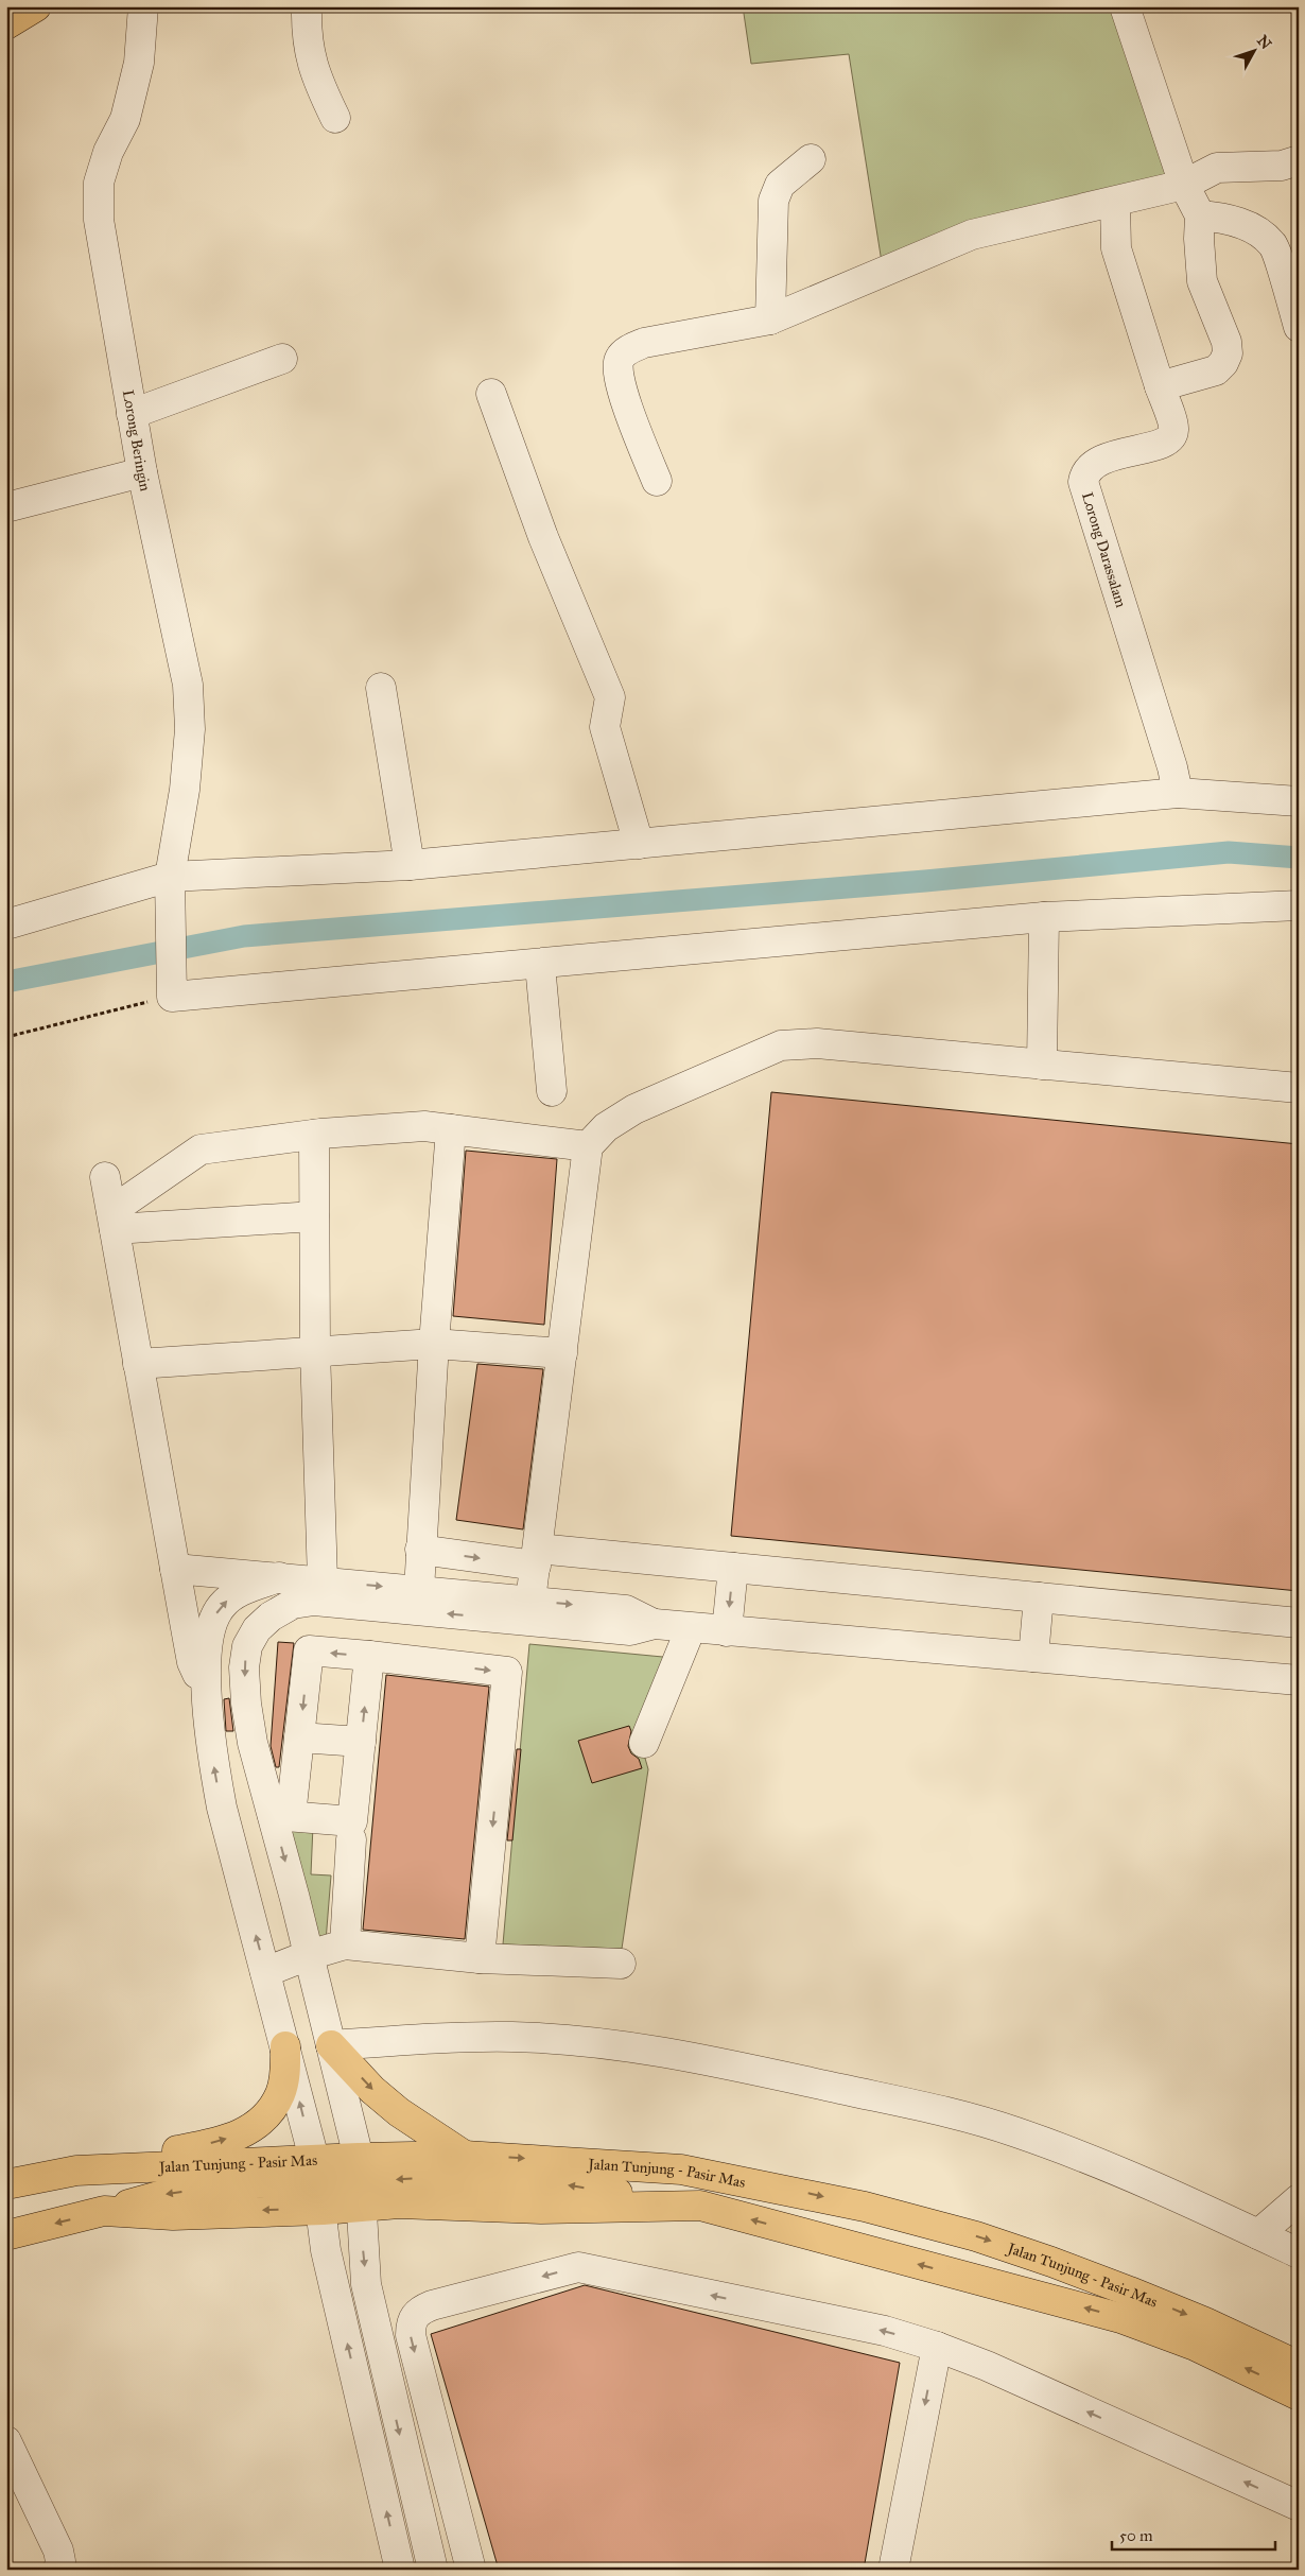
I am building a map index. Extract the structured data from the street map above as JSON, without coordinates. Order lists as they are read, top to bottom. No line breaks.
{"streets":{"main road":["Jalan Tunjung - Pasir Mas"],"street":["Lorong Beringin","Lorong Darassalam"]},"scale_bar":"50 m","north":"top right"}
